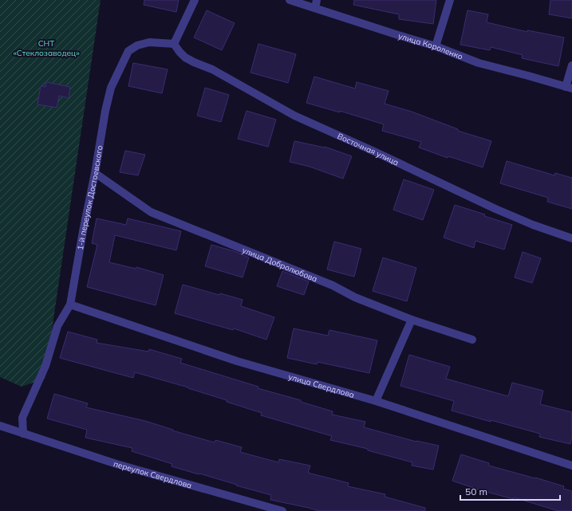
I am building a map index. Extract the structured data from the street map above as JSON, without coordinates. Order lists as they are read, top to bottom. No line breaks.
{"streets":{"street":["улица Короленко","Восточная улица","1-й переулок Достоевского","улица Добролюбова","улица Свердлова","переулок Свердлова"]},"crossings":[["Восточная улица","1-й переулок Достоевского"],["1-й переулок Достоевского","улица Добролюбова"],["1-й переулок Достоевского","улица Свердлова"],["1-й переулок Достоевского","переулок Свердлова"]],"parks":["СНТ «Стеклозаводец»"],"scale_bar":"50 m"}
